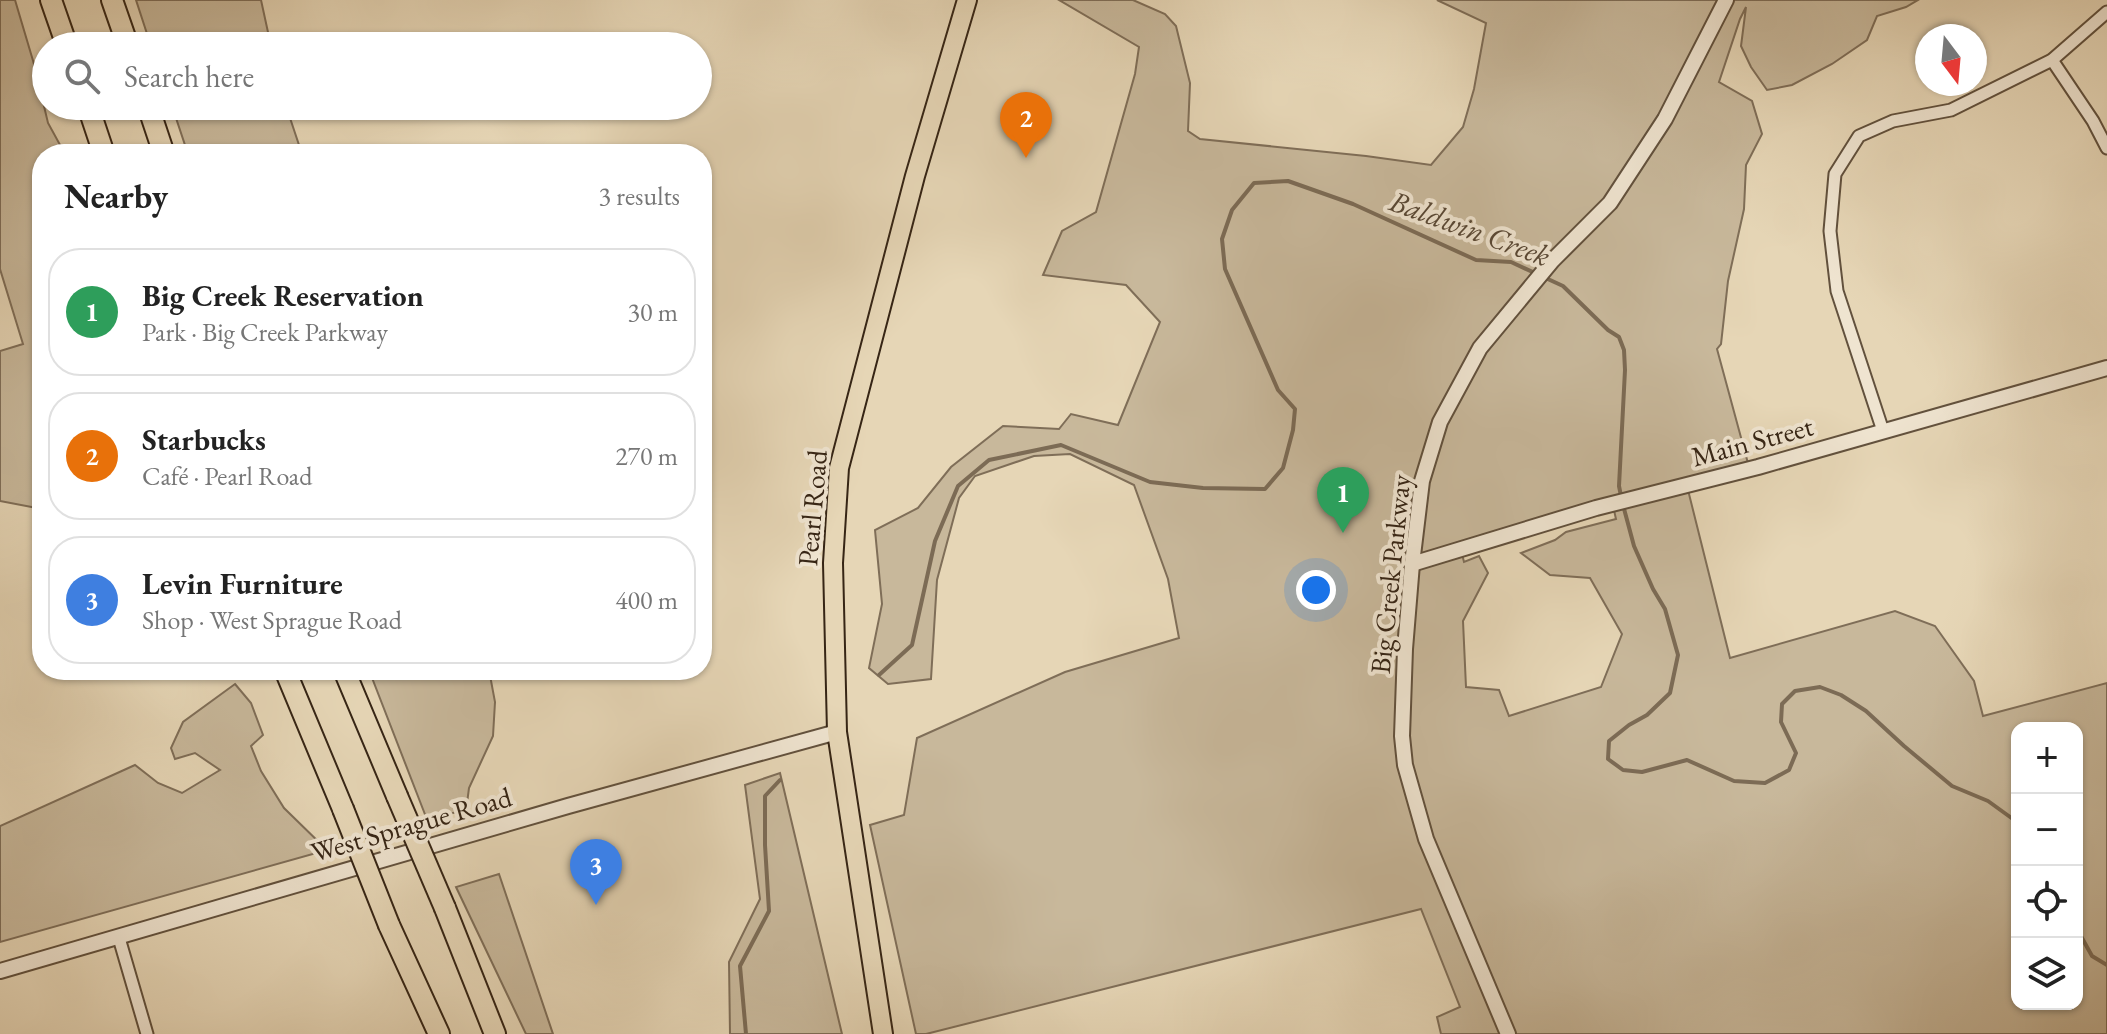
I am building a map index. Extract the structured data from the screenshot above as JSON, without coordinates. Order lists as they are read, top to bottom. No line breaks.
{"streets":{"main road":["Pearl Road"],"street":["Main Street","Big Creek Parkway","West Sprague Road"]},"crossings":[["Main Street","Big Creek Parkway"],["Pearl Road","West Sprague Road"]],"water":["Baldwin Creek"],"north":"bottom","page":{"search":"Search here","pins":["2","1","3"],"heading":["Nearby","3 results"],"list":[{"mark":"1","name":"Big Creek Reservation","note":"Park · Big Creek Parkway","value":"30 m"},{"mark":"2","name":"Starbucks","note":"Café · Pearl Road","value":"270 m"},{"mark":"3","name":"Levin Furniture","note":"Shop · West Sprague Road","value":"400 m"}],"map_buttons":["+","−"]}}
